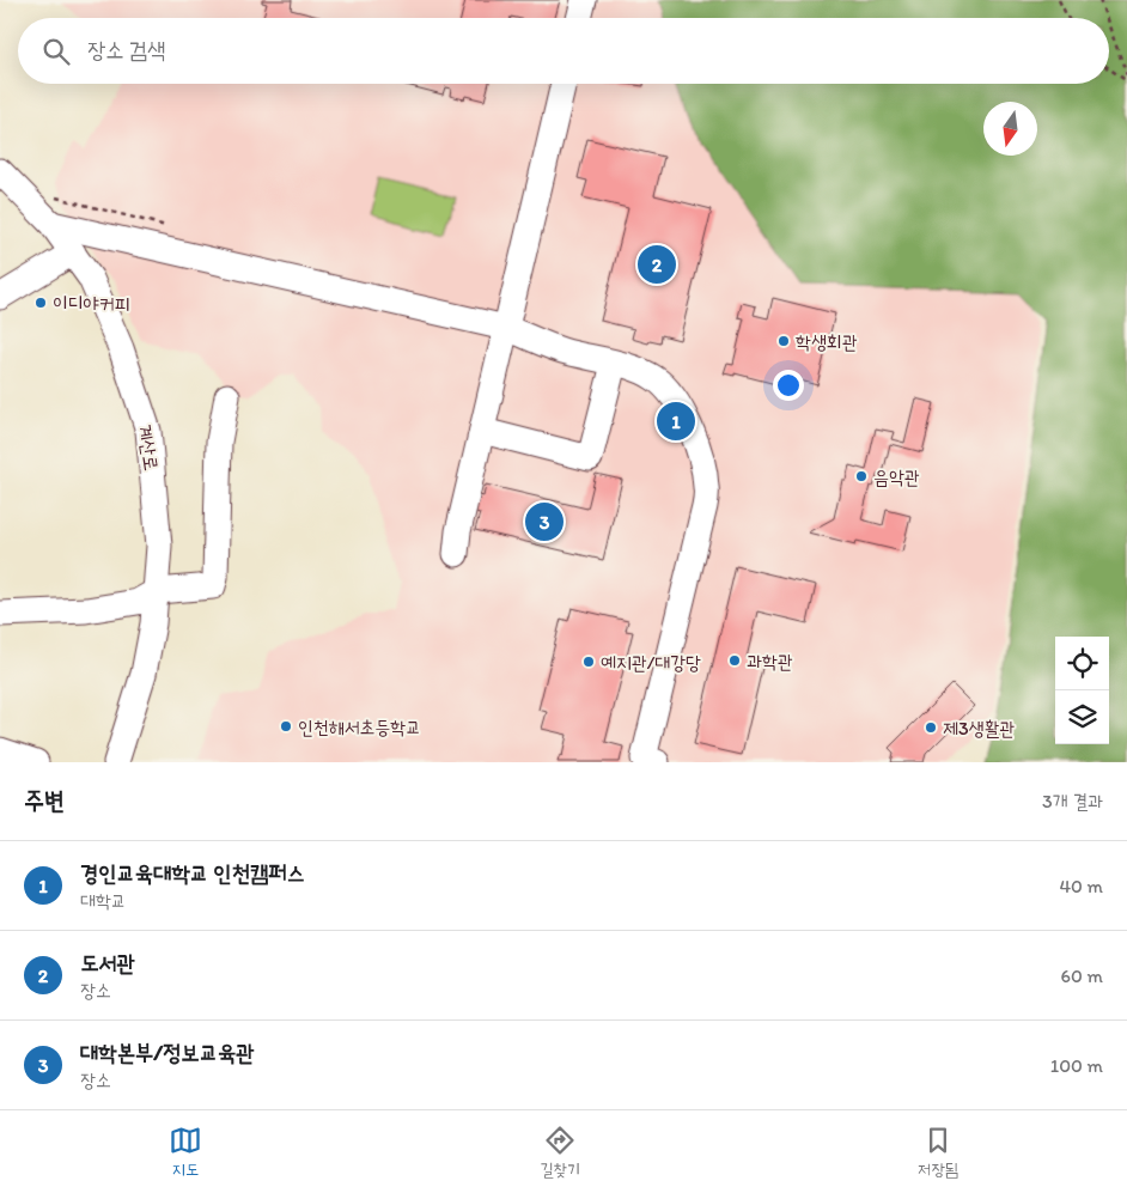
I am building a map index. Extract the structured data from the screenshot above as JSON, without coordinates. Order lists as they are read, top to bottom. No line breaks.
{"streets":{"street":["계산로"]},"places":["이디야커피","학생회관","음악관","과학관","예지관/대강당","인천해서초등학교","제3생활관"],"north":"bottom","page":{"search":"장소 검색","pins":["2","1","3"],"heading":["주변","3개 결과"],"list":[{"mark":"1","name":"경인교육대학교 인천캠퍼스","note":"대학교","value":"40 m"},{"mark":"2","name":"도서관","note":"장소","value":"60 m"},{"mark":"3","name":"대학본부/정보교육관","note":"장소","value":"100 m"}],"nav":["지도","길찾기","저장됨"]}}
